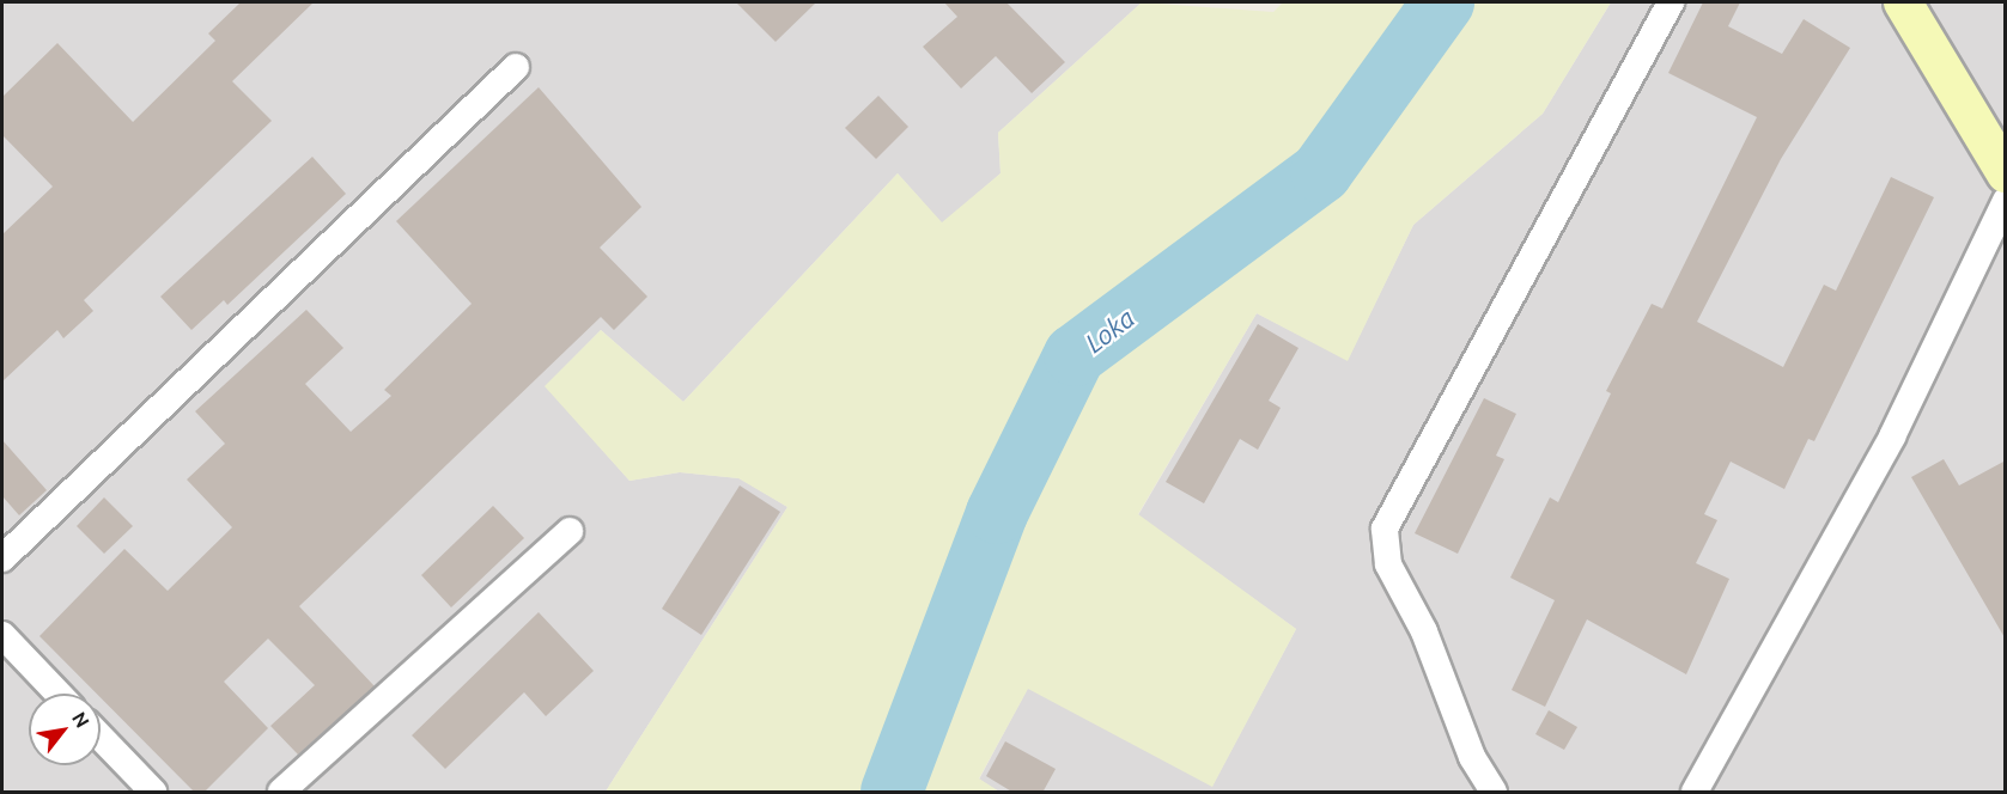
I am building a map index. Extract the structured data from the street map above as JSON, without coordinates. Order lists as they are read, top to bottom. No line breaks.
{"water":["Loka"],"north":"top right"}
